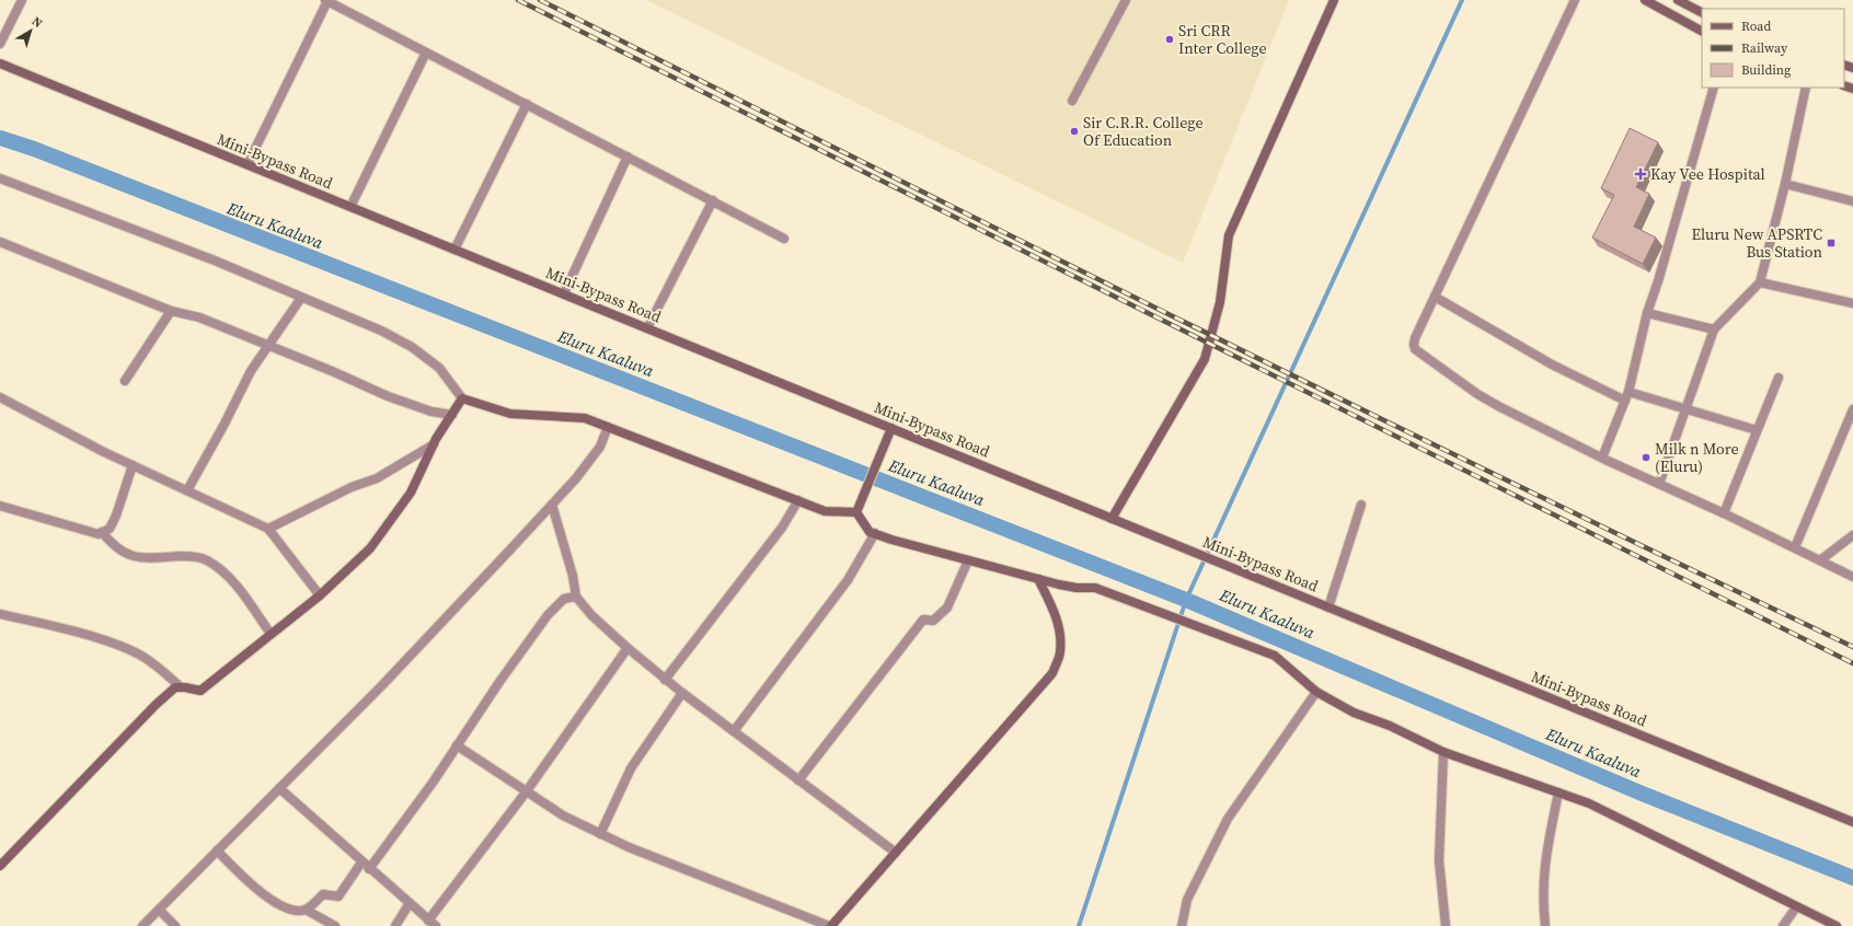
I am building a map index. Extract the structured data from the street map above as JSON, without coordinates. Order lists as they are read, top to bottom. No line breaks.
{"streets":{"street":["Mini-Bypass Road"]},"water":["Eluru Kaaluva"],"places":{"other":["Sri CRR Inter College","Sir C.R.R. College Of Education","Milk n More (Eluru)"],"health":["Kay Vee Hospital"],"transit":["Eluru New APSRTC Bus Station"]},"legend":["Road","Railway","Building"],"north":"top right"}
